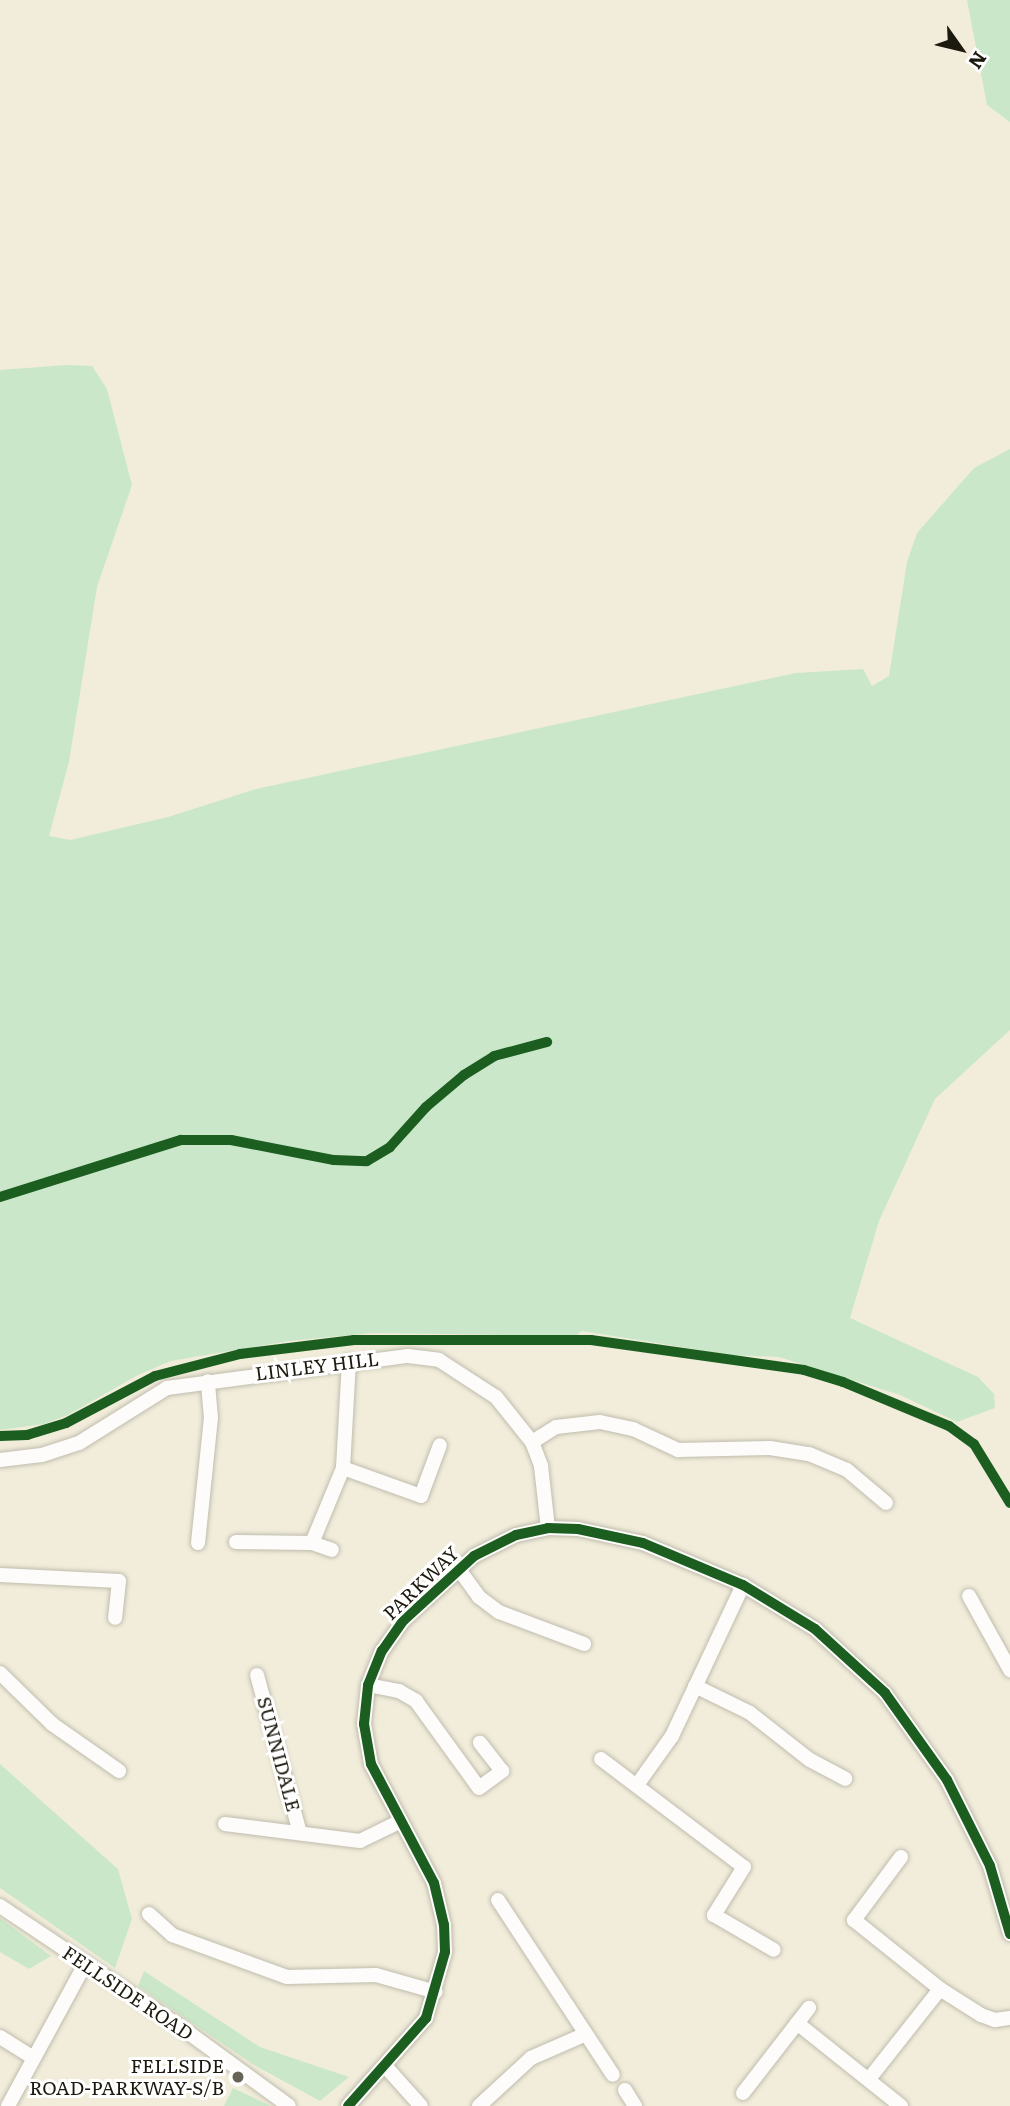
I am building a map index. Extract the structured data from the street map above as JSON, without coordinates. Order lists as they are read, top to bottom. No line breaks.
{"streets":{"street":["LINLEY HILL","PARKWAY","SUNNIDALE","FELLSIDE ROAD"]},"crossings":[["LINLEY HILL","PARKWAY"],["PARKWAY","SUNNIDALE"]],"places":["FELLSIDE ROAD-PARKWAY-S/B"],"north":"bottom right"}
